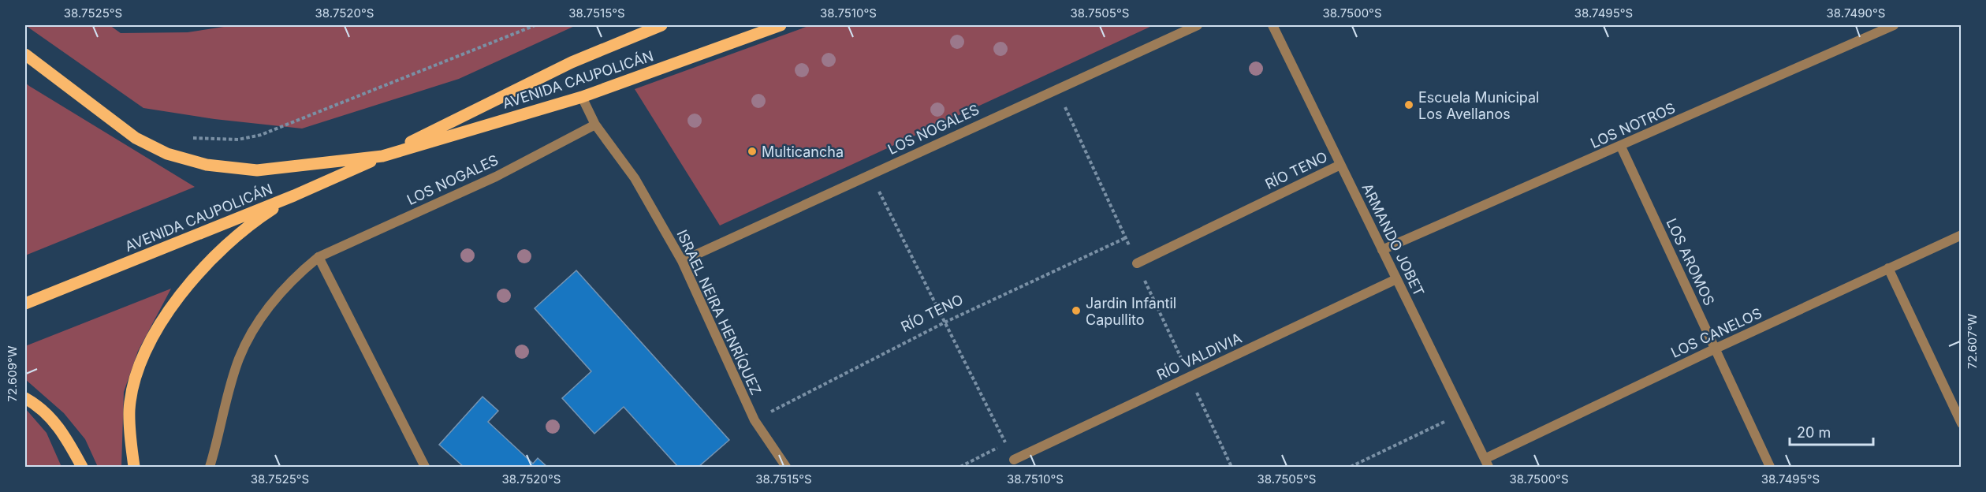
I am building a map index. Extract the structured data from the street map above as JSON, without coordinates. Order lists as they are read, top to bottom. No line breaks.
{"streets":{"main road":["AVENIDA CAUPOLICÁN"],"street":["LOS NOTROS","LOS NOGALES","RÍO TENO","ARMANDO JOBET","LOS AROMOS","ISRAEL NEIRA HENRÍQUEZ","LOS CANELOS","RÍO VALDIVIA"]},"crossings":[["AVENIDA CAUPOLICÁN","ISRAEL NEIRA HENRÍQUEZ"],["LOS NOTROS","ARMANDO JOBET"],["LOS NOTROS","LOS AROMOS"],["LOS NOGALES","ISRAEL NEIRA HENRÍQUEZ"],["RÍO TENO","ARMANDO JOBET"],["RÍO TENO","ISRAEL NEIRA HENRÍQUEZ"],["ARMANDO JOBET","LOS CANELOS"],["ARMANDO JOBET","RÍO VALDIVIA"],["LOS AROMOS","LOS CANELOS"]],"places":["Escuela Municipal Los Avellanos","Multicancha","Jardin Infantil Capullito"],"scale_bar":"20 m","coordinates":["38.7525°S","38.7520°S","38.7515°S","38.7510°S","38.7505°S","38.7500°S","38.7495°S","38.7490°S","72.607°W","72.609°W"]}
